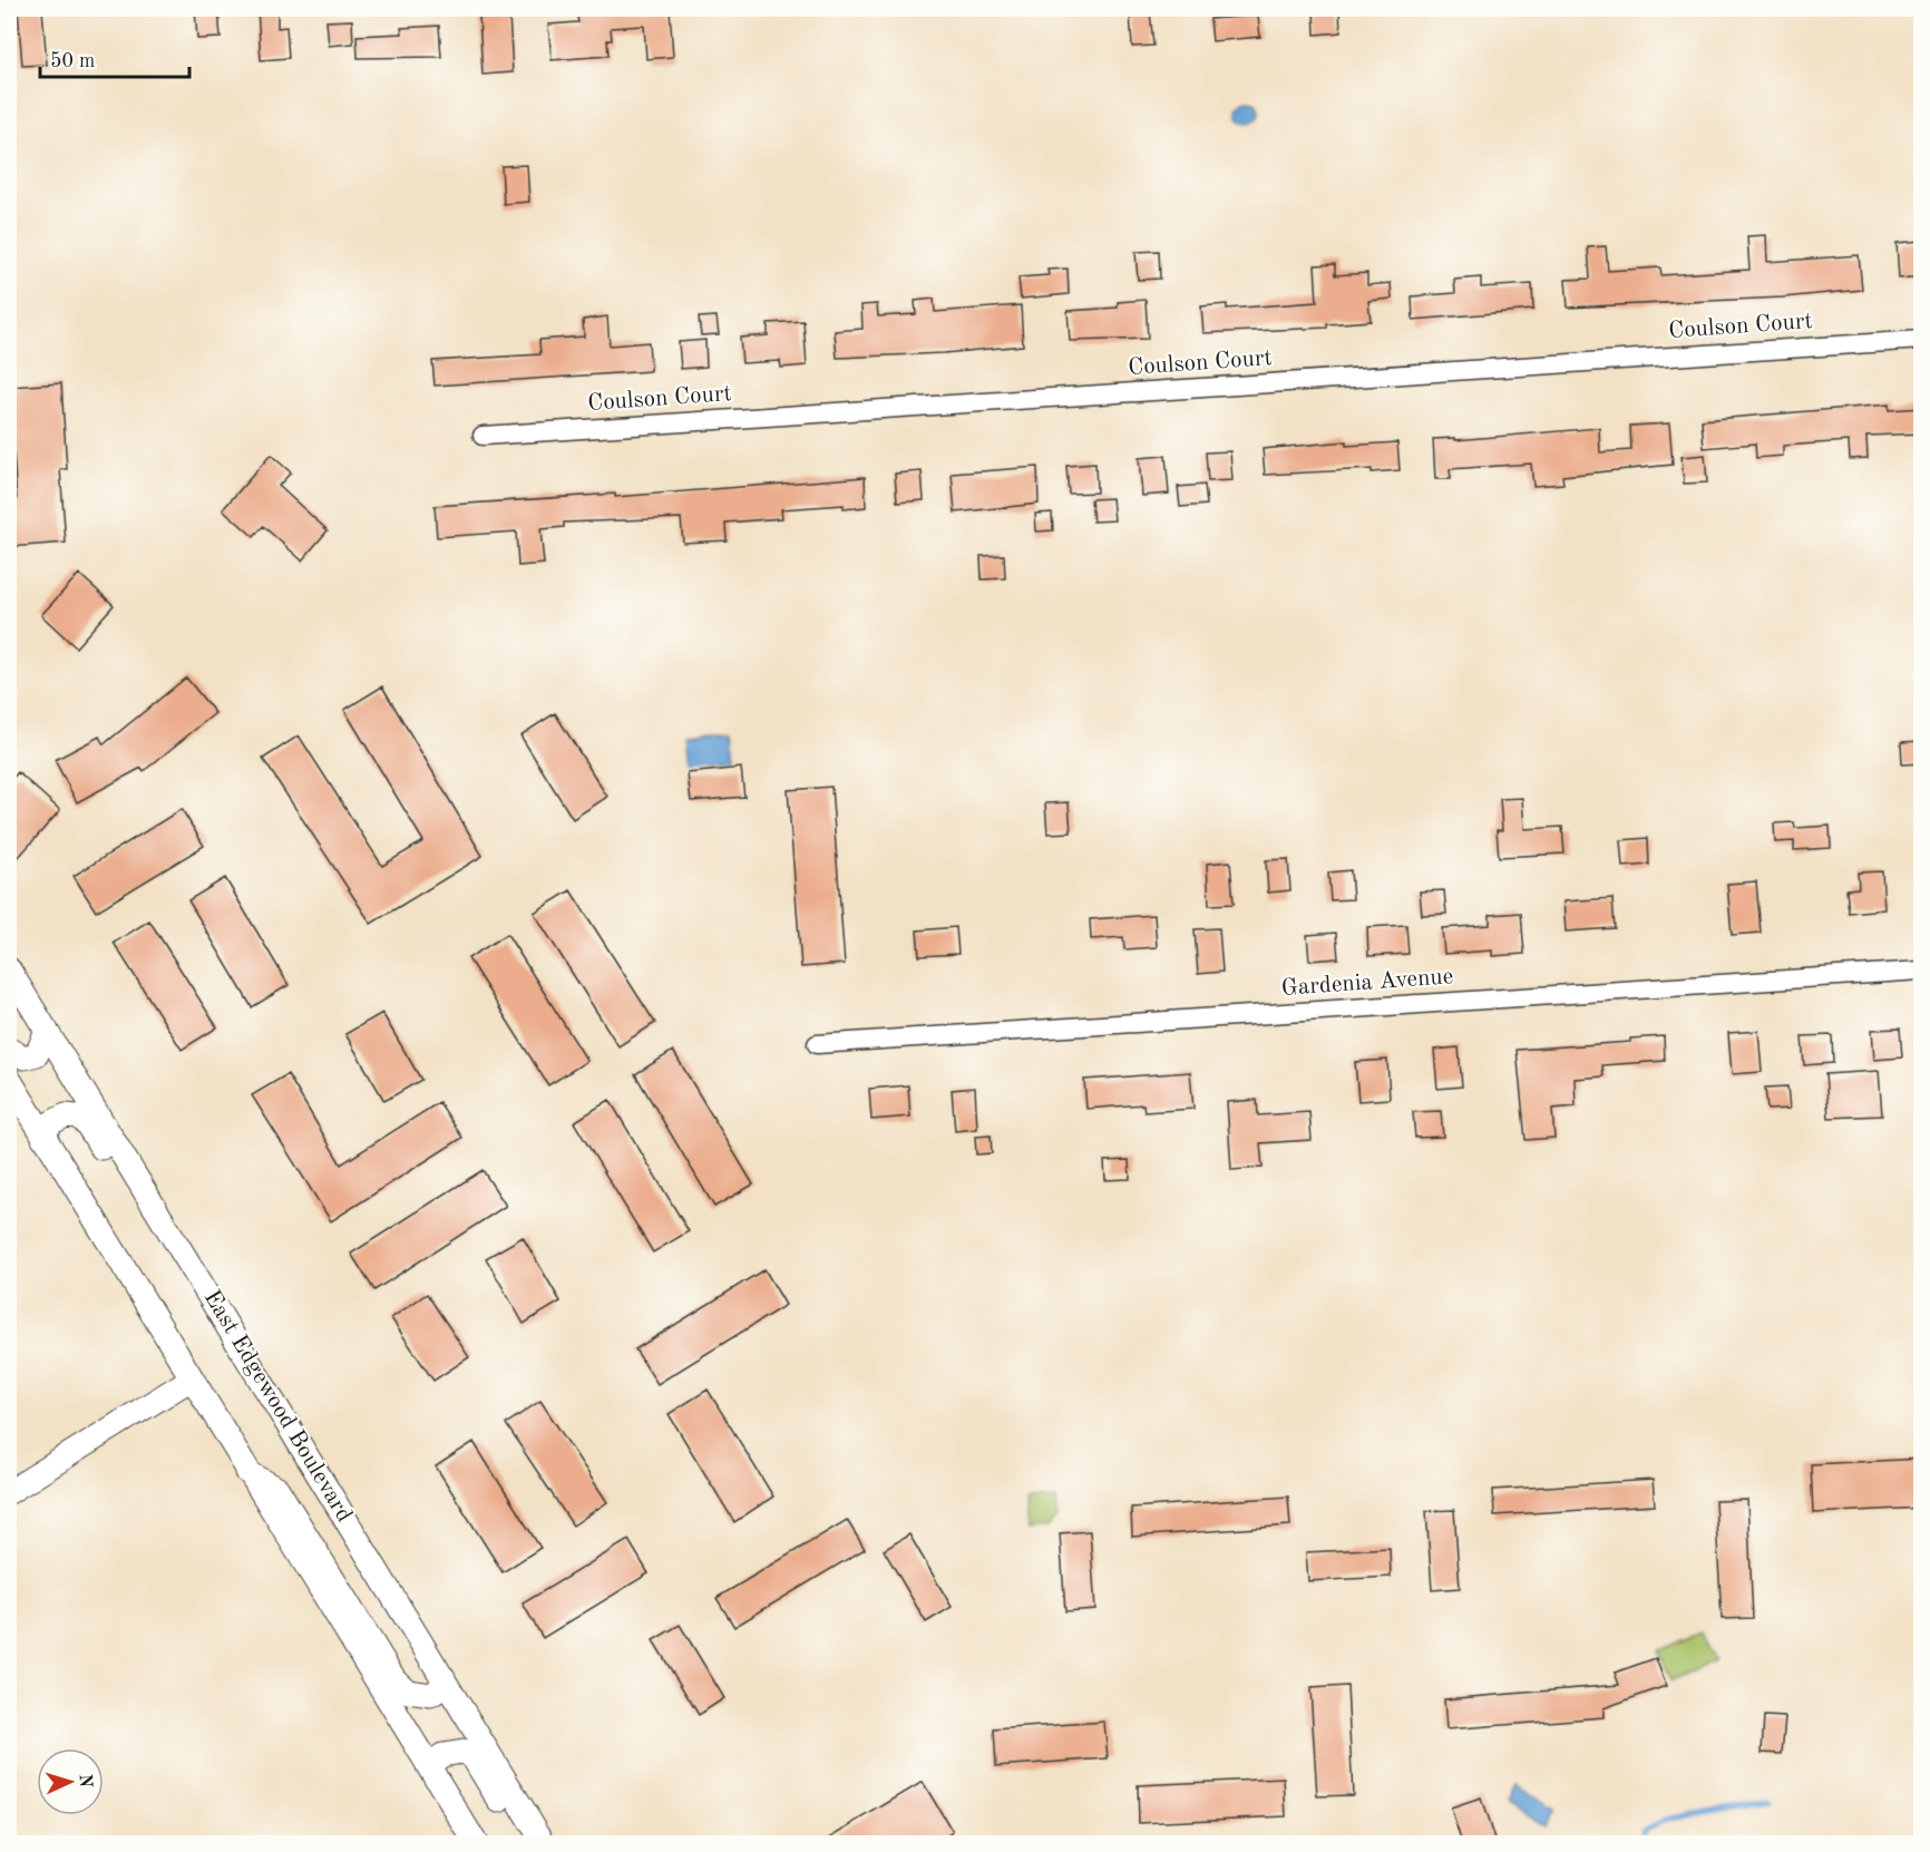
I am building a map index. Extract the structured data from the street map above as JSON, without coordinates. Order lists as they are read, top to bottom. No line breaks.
{"streets":{"street":["Coulson Court","Gardenia Avenue","East Edgewood Boulevard"]},"scale_bar":"50 m","north":"right"}
